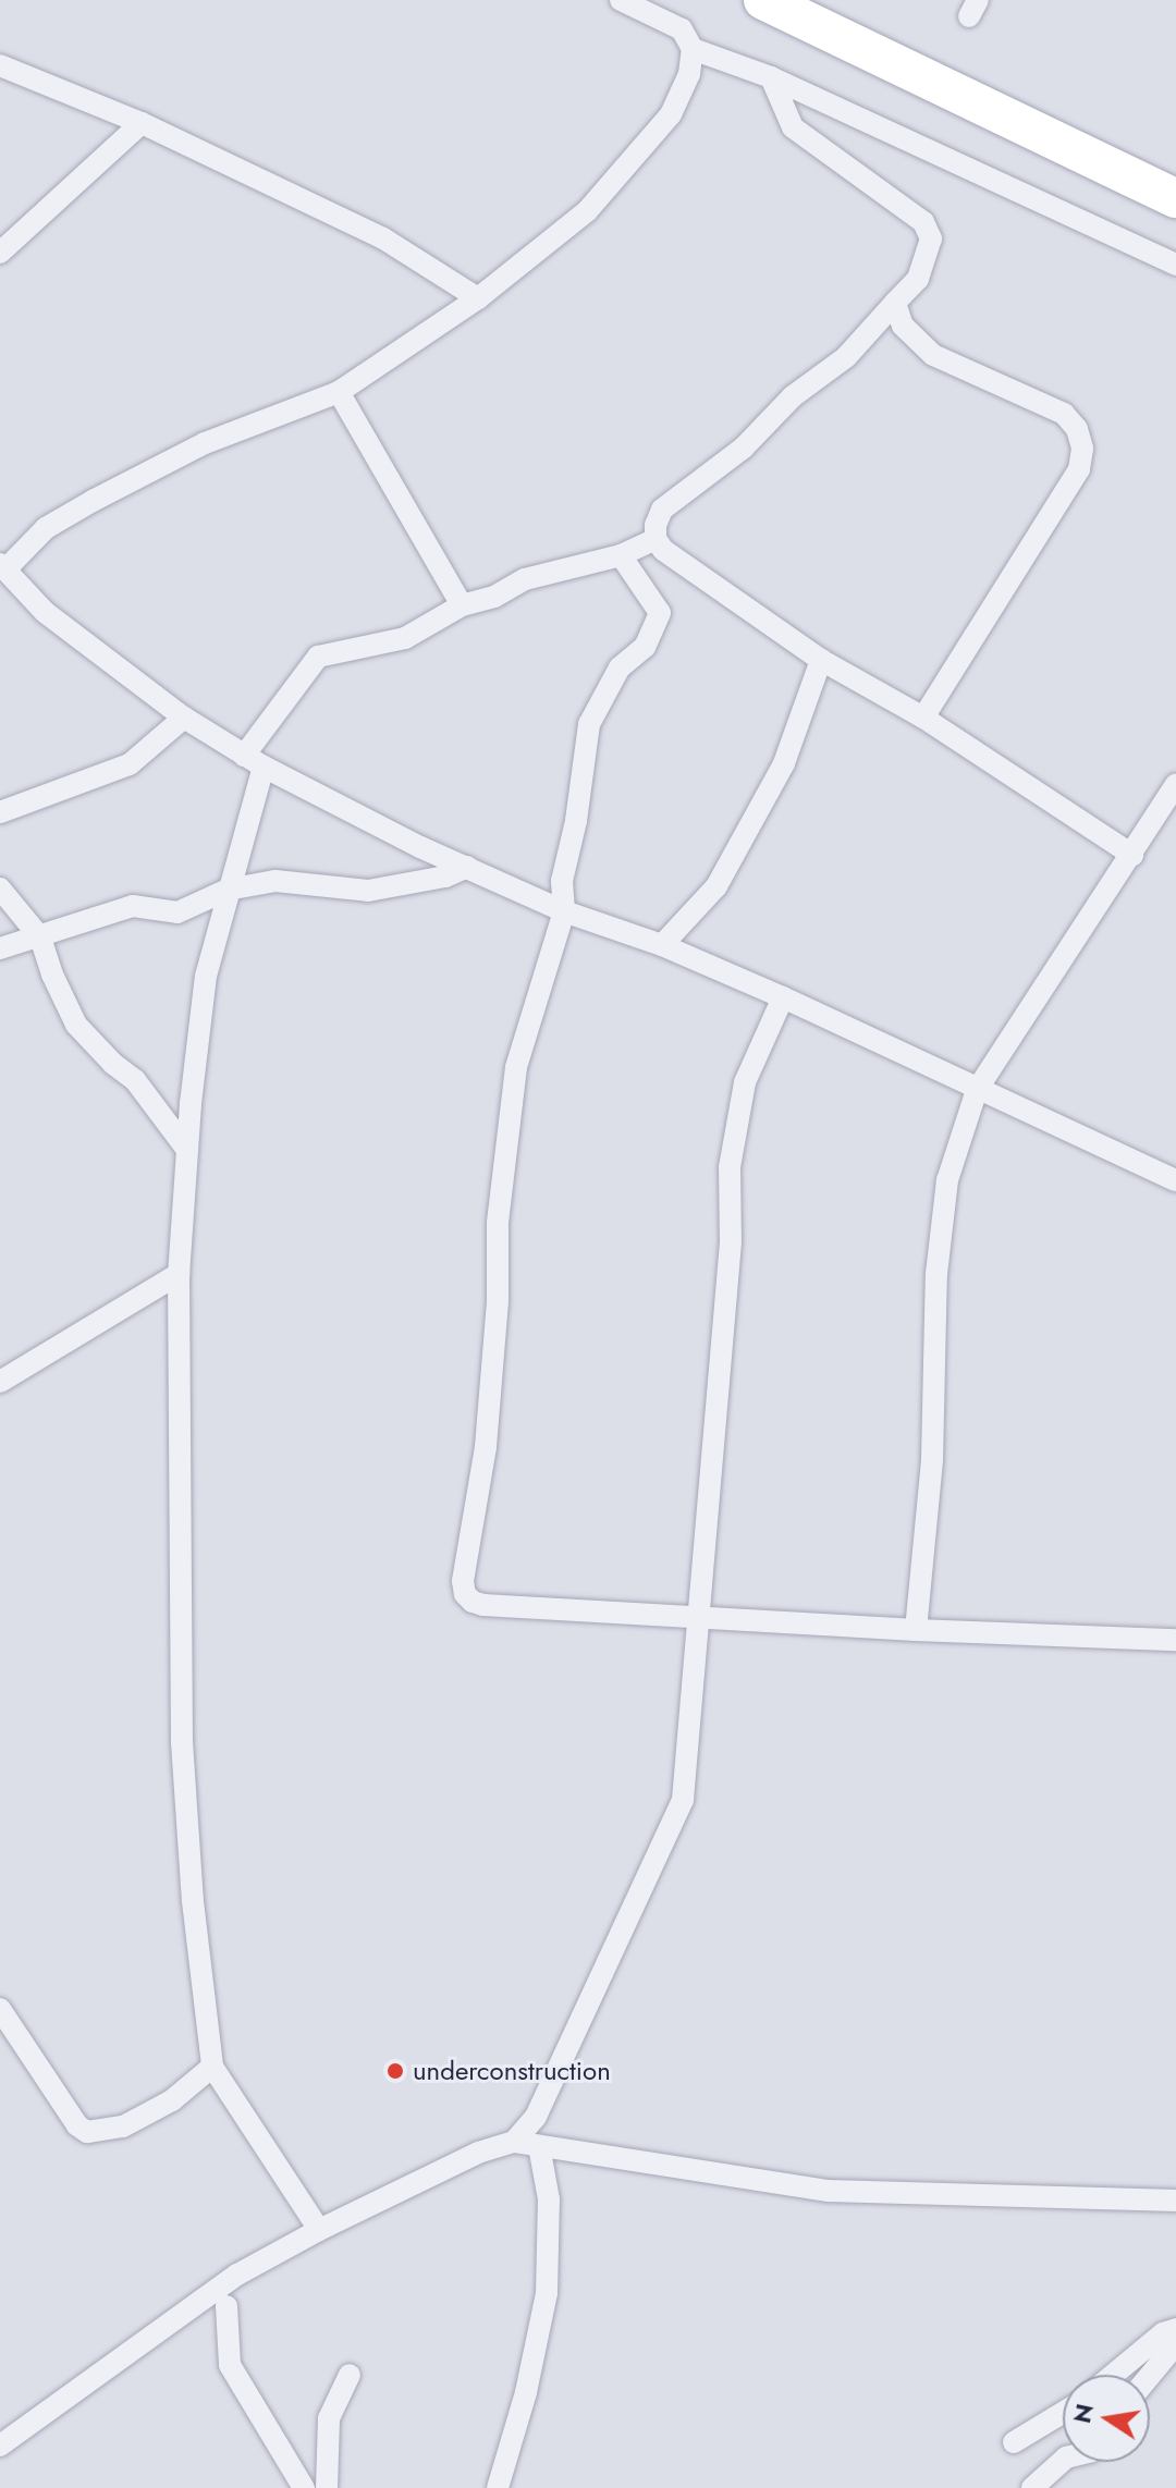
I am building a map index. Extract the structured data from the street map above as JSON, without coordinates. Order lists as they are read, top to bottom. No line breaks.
{"places":["underconstruction"],"north":"left"}
